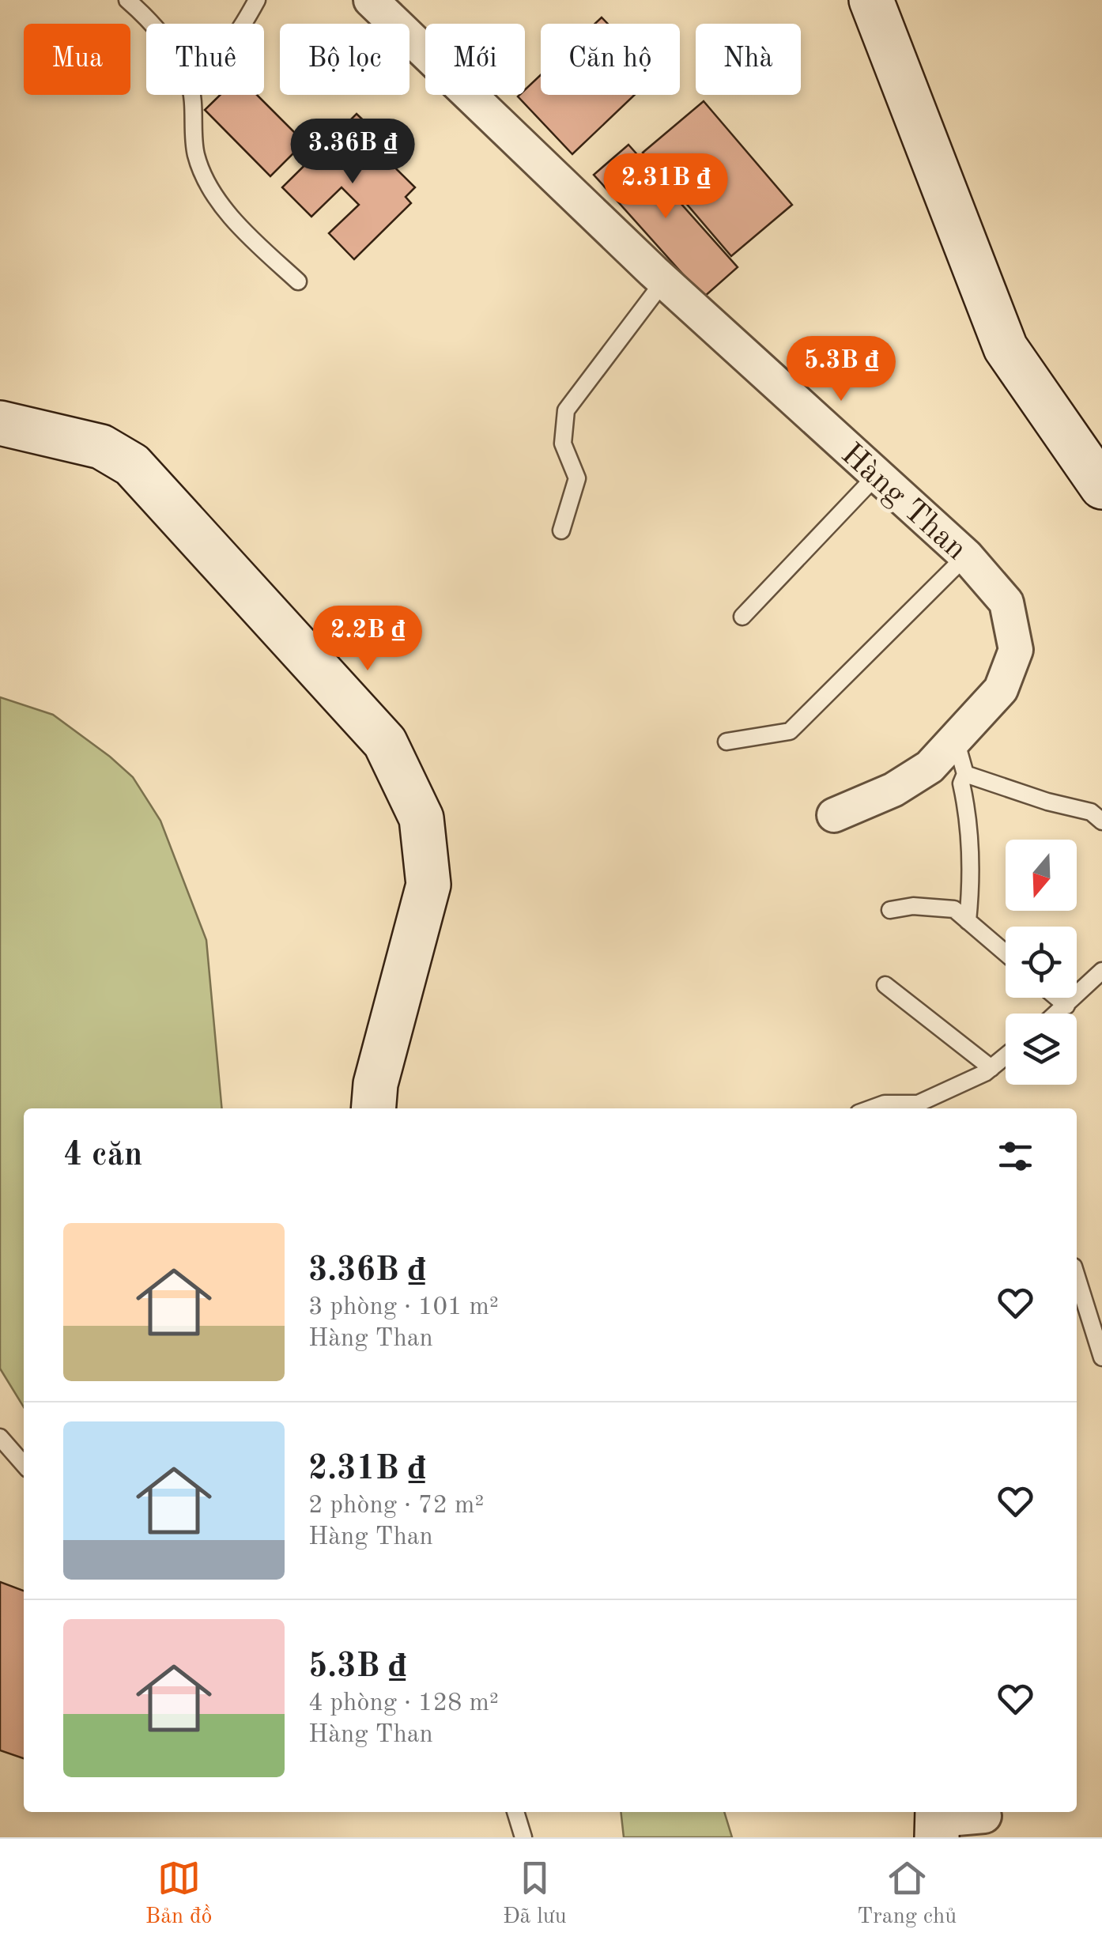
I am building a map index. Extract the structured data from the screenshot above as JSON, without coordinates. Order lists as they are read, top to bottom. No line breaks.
{"streets":{"street":["Hàng Than"]},"north":"bottom","page":{"chip":["Mua","Thuê","Bộ lọc","Mới","Căn hộ","Nhà"],"price":["3.36B ₫","2.31B ₫","5.3B ₫","2.2B ₫"],"heading":"4 căn","list":[{"name":"3.36B ₫","note":"3 phòng · 101 m² · Hàng Than"},{"name":"2.31B ₫","note":"2 phòng · 72 m² · Hàng Than"},{"name":"5.3B ₫","note":"4 phòng · 128 m² · Hàng Than"}],"tabs":["Bản đồ","Đã lưu","Trang chủ"]}}
